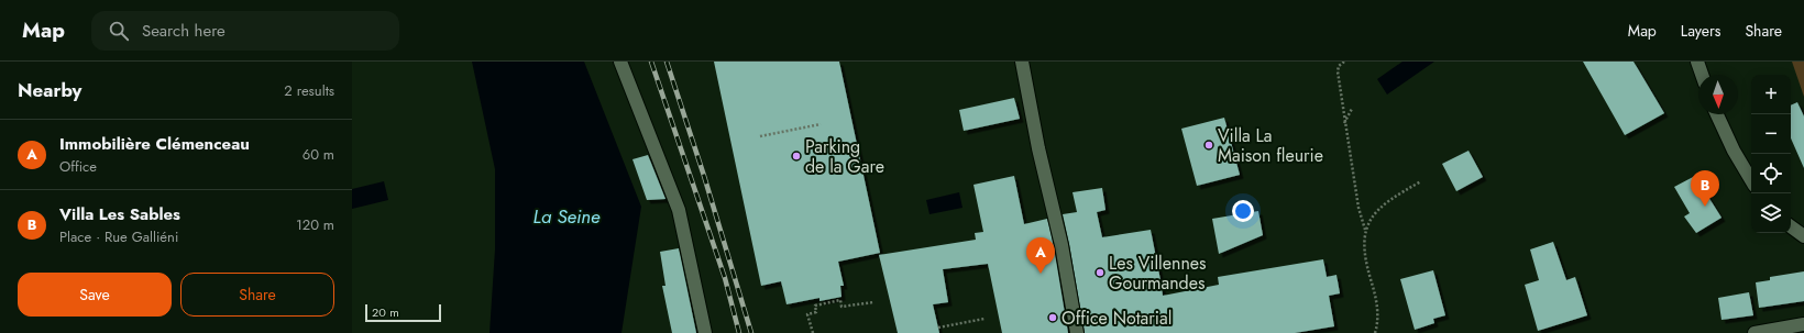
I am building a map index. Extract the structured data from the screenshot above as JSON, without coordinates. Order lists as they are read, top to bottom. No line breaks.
{"water":["La Seine"],"places":["Villa La Maison fleurie","Parking de la Gare","Les Villennes Gourmandes","Office Notarial"],"scale_bar":"20 m","north":"bottom","page":{"header":"Map","search":"Search here","nav":["Map","Layers","Share"],"heading":["Nearby","2 results"],"map_buttons":["+","−"],"list":[{"mark":"A","name":"Immobilière Clémenceau","note":"Office","value":"60 m"},{"mark":"B","name":"Villa Les Sables","note":"Place · Rue Galliéni","value":"120 m"}],"pins":["B","A"],"buttons":["Save","Share"],"scale":"20 m"}}
